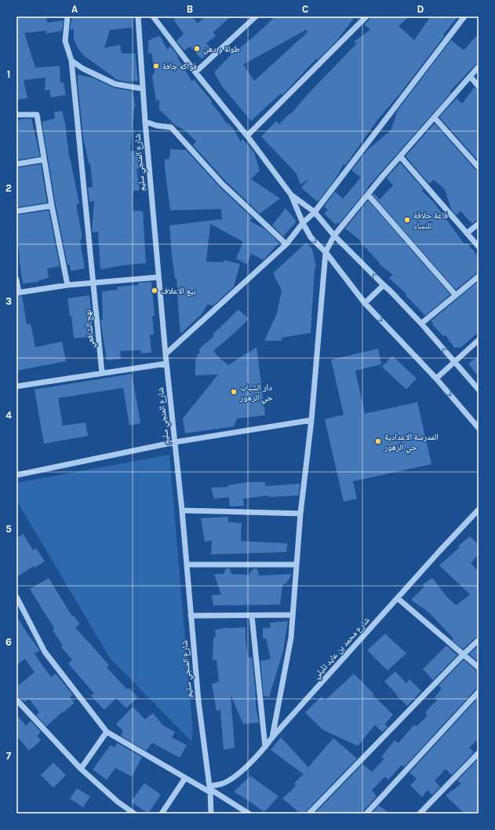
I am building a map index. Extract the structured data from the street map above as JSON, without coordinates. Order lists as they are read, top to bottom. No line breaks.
{"streets":{"street":["شارع المنجي سليم","نهج الشافعي","شارع محمد بن عايد تليلي"]},"crossings":[["شارع المنجي سليم","شارع محمد بن عايد تليلي"]],"places":["طولة و دهن","فواكه جافة","قاعة حلاقة للنساء","بيع الاعلاف","دار الشباب حي الزهور","المدرسة الاعدادية حي الزهور"],"grid":{"columns":["A","B","C","D"],"rows":["1","2","3","4","5","6","7"]}}
